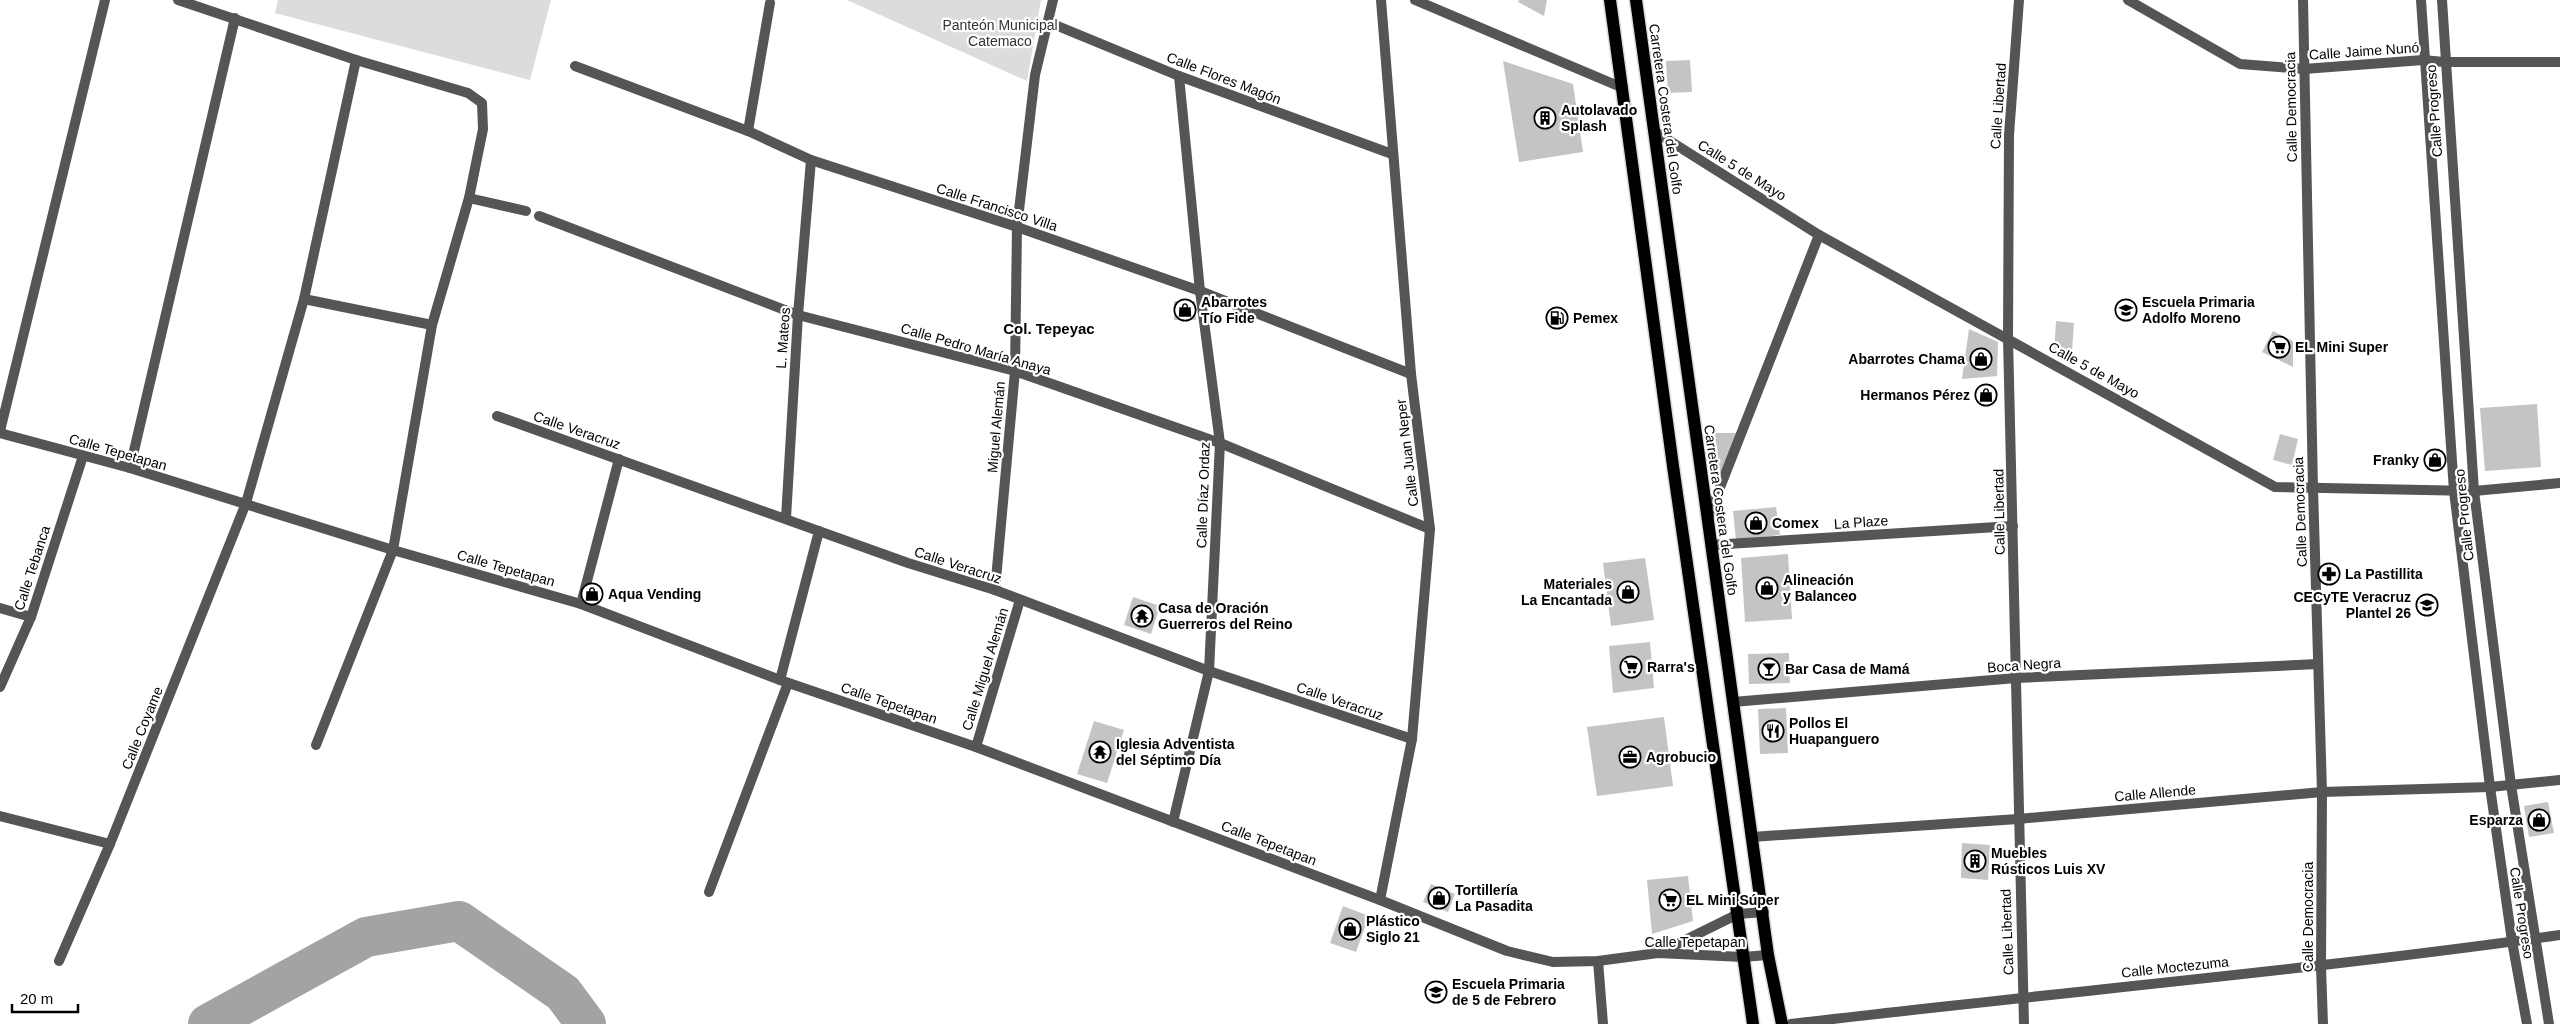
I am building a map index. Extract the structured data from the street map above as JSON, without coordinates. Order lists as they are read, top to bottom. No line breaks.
{"streets":{"main road":["Carretera Costera del Golfo"],"street":["Calle Jaime Nunó","Calle Flores Magón","Calle Libertad","Calle Democracia","Calle Progreso","Calle 5 de Mayo","Calle Francisco Villa","L. Mateos","Calle Pedro María Anaya","Miguel Alemán","Calle Veracruz","Calle Tepetapan","Calle Juan Neper","Calle Díaz Ordaz","La Plaze","Calle Tebanca","Boca Negra","Calle Miguel Alemán","Calle Coyame","Calle Allende","Calle Moctezuma"]},"crossings":[["Calle Jaime Nunó","Calle Democracia"],["Calle Jaime Nunó","Calle Progreso"],["Calle Flores Magón","Miguel Alemán"],["Calle Flores Magón","Calle Juan Neper"],["Calle Flores Magón","Calle Díaz Ordaz"],["Calle Libertad","Calle 5 de Mayo"],["Calle Libertad","La Plaze"],["Calle Libertad","Boca Negra"],["Calle Libertad","Calle Allende"],["Calle Libertad","Calle Moctezuma"],["Calle Democracia","Calle 5 de Mayo"],["Calle Democracia","Boca Negra"],["Calle Democracia","Calle Allende"],["Calle Democracia","Calle Moctezuma"],["Carretera Costera del Golfo","Calle 5 de Mayo"],["Carretera Costera del Golfo","Calle Tepetapan"],["Carretera Costera del Golfo","La Plaze"],["Carretera Costera del Golfo","Boca Negra"],["Carretera Costera del Golfo","Calle Allende"],["Calle Progreso","Calle 5 de Mayo"],["Calle Progreso","Calle Allende"],["Calle Progreso","Calle Moctezuma"],["Calle Francisco Villa","L. Mateos"],["Calle Francisco Villa","Miguel Alemán"],["Calle Francisco Villa","Calle Juan Neper"],["Calle Francisco Villa","Calle Díaz Ordaz"],["L. Mateos","Calle Pedro María Anaya"],["L. Mateos","Calle Veracruz"],["Calle Pedro María Anaya","Miguel Alemán"],["Calle Pedro María Anaya","Calle Juan Neper"],["Calle Pedro María Anaya","Calle Díaz Ordaz"],["Miguel Alemán","Calle Veracruz"],["Calle Veracruz","Calle Juan Neper"],["Calle Veracruz","Calle Díaz Ordaz"],["Calle Veracruz","Calle Miguel Alemán"],["Calle Tepetapan","Calle Juan Neper"],["Calle Tepetapan","Calle Díaz Ordaz"],["Calle Tepetapan","Calle Tebanca"],["Calle Tepetapan","Calle Miguel Alemán"],["Calle Tepetapan","Calle Coyame"]],"districts":["Col. Tepeyac"],"parks":["Panteón Municipal Catemaco"],"places":{"building":["Autolavado Splash","Muebles Rústicos Luis XV"],"shop":["Abarrotes Tío Fide","Abarrotes Chama","Hermanos Pérez","Franky","Comex","Alineación y Balanceo","Materiales La Encantada","Aqua Vending","Esparza","Tortillería La Pasadita","Plástico Siglo 21"],"school or university":["Escuela Primaria Adolfo Moreno","CECyTE Veracruz Plantel 26","Escuela Primaria de 5 de Febrero"],"fuel station":["Pemex"],"supermarket":["EL Mini Super","Rarra's","EL Mini Súper"],"pharmacy":["La Pastillita"],"temple":["Casa de Oración Guerreros del Reino","Iglesia Adventista del Séptimo Día"],"bar":["Bar Casa de Mamá"],"restaurant":["Pollos El Huapanguero"],"office":["Agrobucio"]},"scale_bar":"20 m"}
